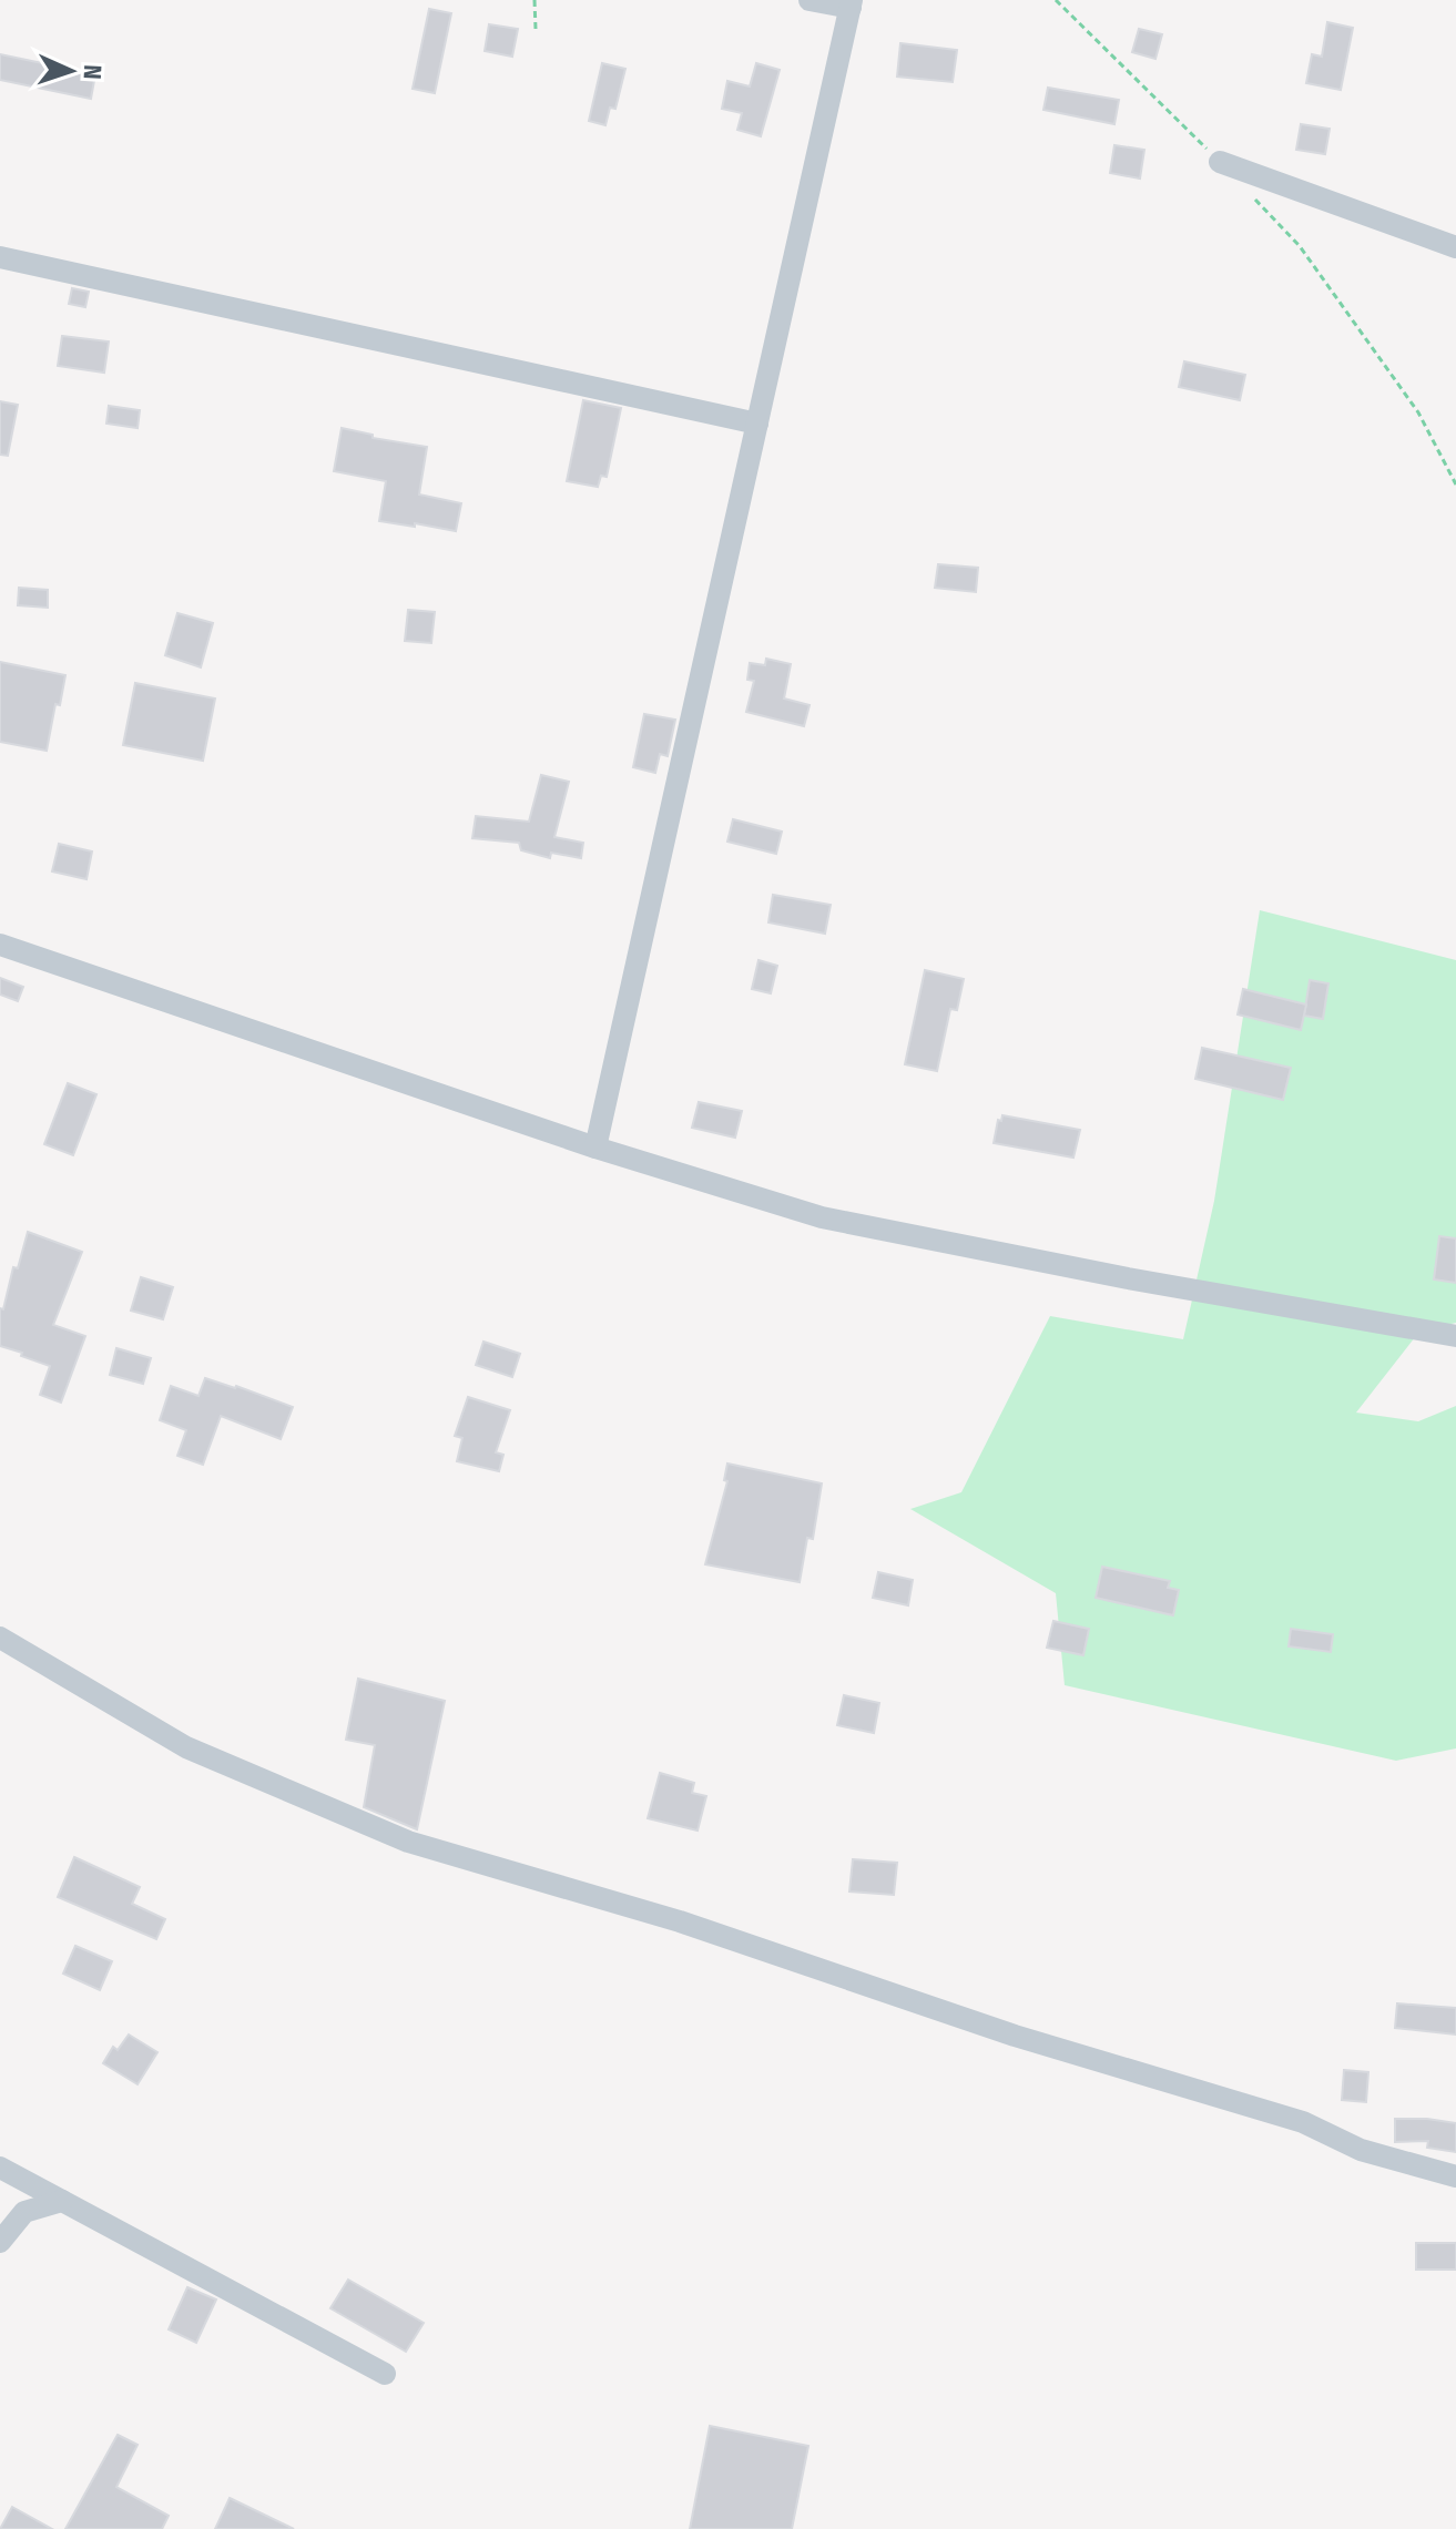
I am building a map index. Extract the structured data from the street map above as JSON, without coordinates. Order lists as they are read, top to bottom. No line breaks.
{"north":"right"}
